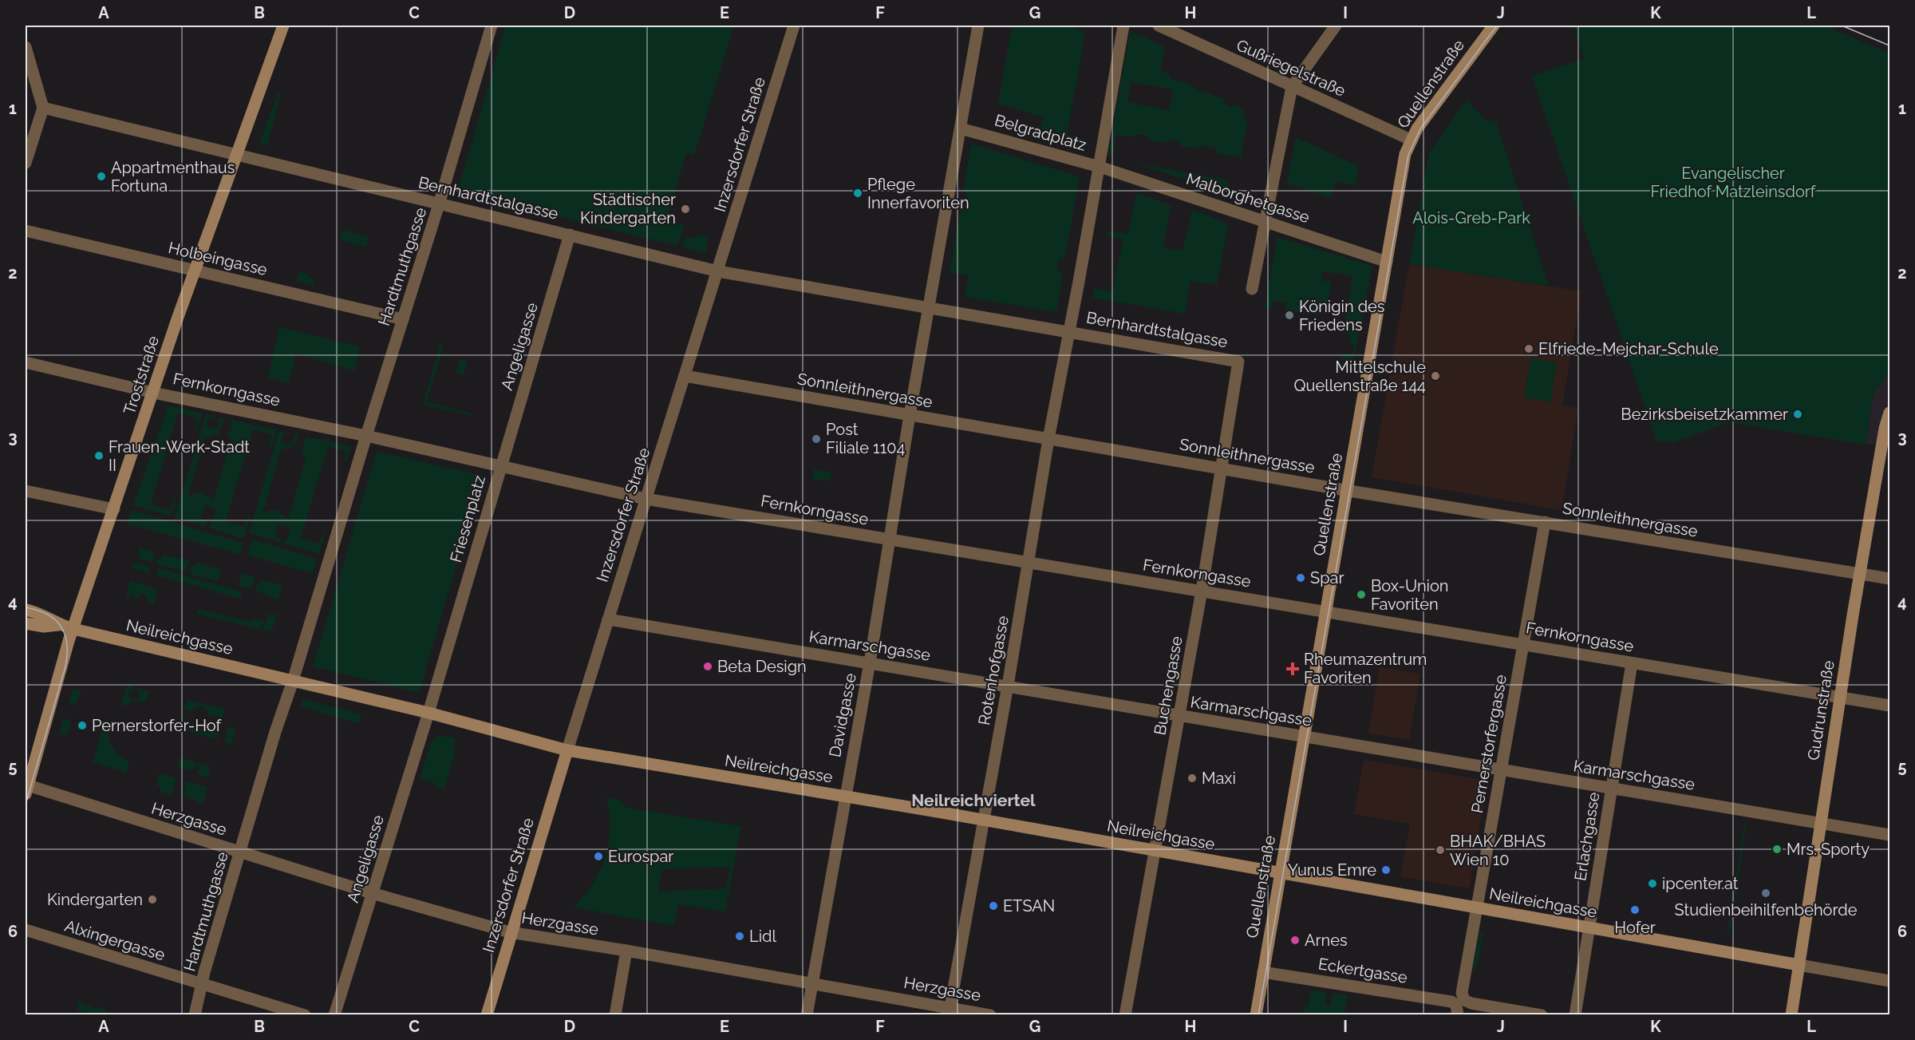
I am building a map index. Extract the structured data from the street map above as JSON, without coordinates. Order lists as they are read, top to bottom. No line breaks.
{"streets":{"street":["Gußriegelstraße","Quellenstraße","Belgradplatz","Inzersdorfer Straße","Bernhardtstalgasse","Malborghetgasse","Holbeingasse","Hardtmuthgasse","Angeligasse","Troststraße","Fernkorngasse","Sonnleithnergasse","Friesenplatz","Neilreichgasse","Karmarschgasse","Rotenhofgasse","Buchengasse","Gudrunstraße","Davidgasse","Pernerstorfergasse","Herzgasse","Erlachgasse","Alxingergasse","Eckertgasse"]},"crossings":[["Gußriegelstraße","Quellenstraße"],["Quellenstraße","Malborghetgasse"],["Quellenstraße","Fernkorngasse"],["Quellenstraße","Sonnleithnergasse"],["Quellenstraße","Neilreichgasse"],["Quellenstraße","Karmarschgasse"],["Quellenstraße","Eckertgasse"],["Belgradplatz","Bernhardtstalgasse"],["Belgradplatz","Malborghetgasse"],["Belgradplatz","Rotenhofgasse"],["Inzersdorfer Straße","Bernhardtstalgasse"],["Inzersdorfer Straße","Fernkorngasse"],["Inzersdorfer Straße","Sonnleithnergasse"],["Inzersdorfer Straße","Neilreichgasse"],["Inzersdorfer Straße","Karmarschgasse"],["Inzersdorfer Straße","Herzgasse"],["Bernhardtstalgasse","Hardtmuthgasse"],["Bernhardtstalgasse","Angeligasse"],["Bernhardtstalgasse","Troststraße"],["Bernhardtstalgasse","Rotenhofgasse"],["Bernhardtstalgasse","Buchengasse"],["Bernhardtstalgasse","Davidgasse"],["Holbeingasse","Hardtmuthgasse"],["Holbeingasse","Troststraße"],["Hardtmuthgasse","Fernkorngasse"],["Hardtmuthgasse","Friesenplatz"],["Hardtmuthgasse","Neilreichgasse"],["Hardtmuthgasse","Herzgasse"],["Hardtmuthgasse","Alxingergasse"],["Angeligasse","Fernkorngasse"],["Angeligasse","Friesenplatz"],["Angeligasse","Neilreichgasse"],["Angeligasse","Herzgasse"],["Troststraße","Fernkorngasse"],["Troststraße","Neilreichgasse"],["Troststraße","Herzgasse"],["Fernkorngasse","Friesenplatz"],["Fernkorngasse","Rotenhofgasse"],["Fernkorngasse","Buchengasse"],["Fernkorngasse","Gudrunstraße"],["Fernkorngasse","Davidgasse"],["Fernkorngasse","Pernerstorfergasse"],["Fernkorngasse","Erlachgasse"],["Sonnleithnergasse","Rotenhofgasse"],["Sonnleithnergasse","Buchengasse"],["Sonnleithnergasse","Gudrunstraße"],["Sonnleithnergasse","Davidgasse"],["Sonnleithnergasse","Pernerstorfergasse"],["Friesenplatz","Neilreichgasse"],["Neilreichgasse","Rotenhofgasse"],["Neilreichgasse","Buchengasse"],["Neilreichgasse","Gudrunstraße"],["Neilreichgasse","Davidgasse"],["Neilreichgasse","Pernerstorfergasse"],["Neilreichgasse","Erlachgasse"],["Karmarschgasse","Rotenhofgasse"],["Karmarschgasse","Buchengasse"],["Karmarschgasse","Gudrunstraße"],["Karmarschgasse","Davidgasse"],["Karmarschgasse","Pernerstorfergasse"],["Karmarschgasse","Erlachgasse"],["Rotenhofgasse","Herzgasse"],["Davidgasse","Herzgasse"],["Pernerstorfergasse","Eckertgasse"]],"districts":["Neilreichviertel"],"parks":["Evangelischer Friedhof Matzleinsdorf","Alois-Greb-Park"],"places":{"other":["Appartmenthaus Fortuna","Pflege Innerfavoriten","Städtischer Kindergarten","Königin des Friedens","Elfriede-Mejchar-Schule","Mittelschule Quellenstraße 144","Bezirksbeisetzkammer","Post Filiale 1104","Frauen-Werk-Stadt II","Spar","Box-Union Favoriten","Beta Design","Pernerstorfer-Hof","Maxi","Mrs. Sporty","BHAK/BHAS Wien 10","Eurospar","Yunus Emre","ipcenter.at","Studienbeihilfenbehörde","Kindergarten","ETSAN","Hofer","Lidl","Arnes"],"health":["Rheumazentrum Favoriten"]},"grid":{"columns":["A","B","C","D","E","F","G","H","I","J","K","L"],"rows":["1","2","3","4","5","6"]}}
